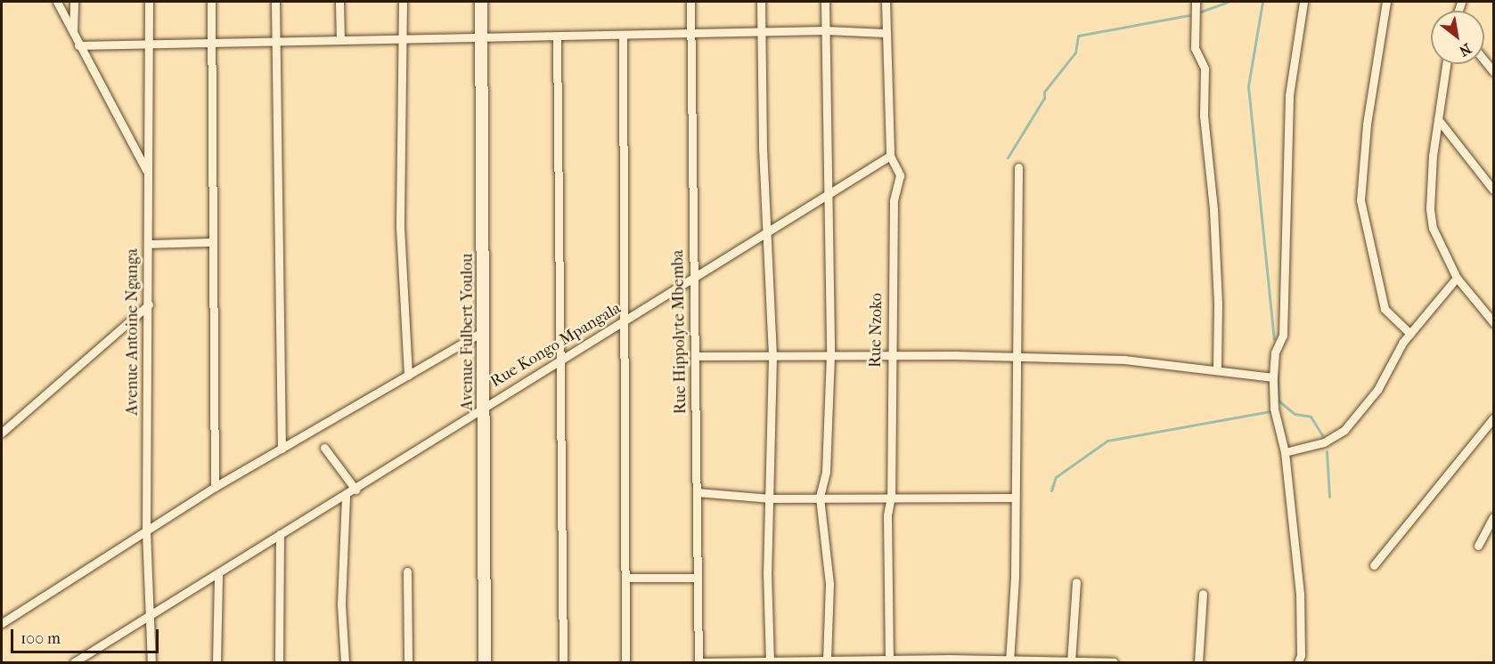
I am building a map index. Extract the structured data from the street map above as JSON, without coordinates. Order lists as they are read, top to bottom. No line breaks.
{"streets":{"main road":["Avenue Fulbert Youlou"],"street":["Rue Nzoko","Avenue Antoine Nganga","Rue Hippolyte Mbemba","Rue Kongo Mpangala"]},"crossings":[["Rue Nzoko","Rue Kongo Mpangala"],["Avenue Antoine Nganga","Rue Kongo Mpangala"],["Avenue Fulbert Youlou","Rue Kongo Mpangala"],["Rue Hippolyte Mbemba","Rue Kongo Mpangala"]],"scale_bar":"100 m","north":"bottom right"}
